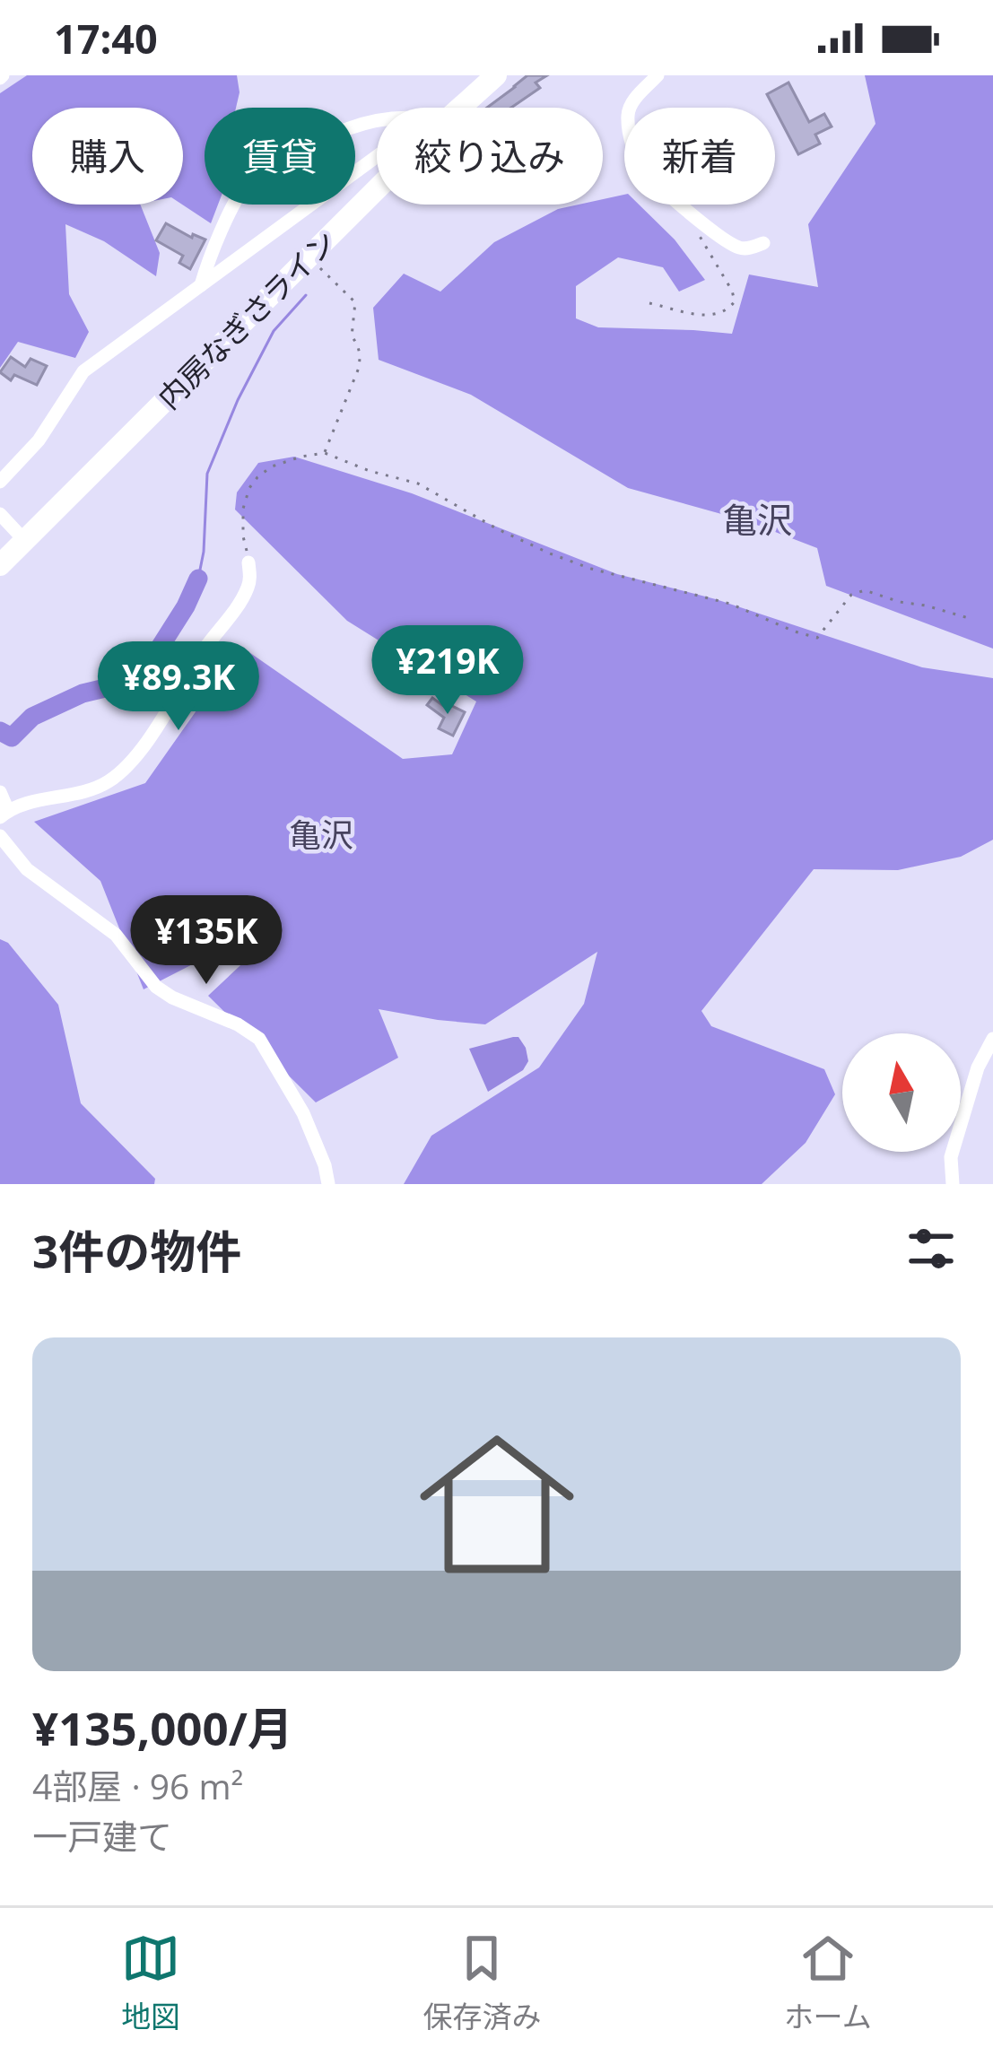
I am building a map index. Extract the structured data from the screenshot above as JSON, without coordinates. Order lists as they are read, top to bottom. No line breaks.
{"streets":{"highway":["内房なぎさライン"]},"districts":["亀沢","亀沢"],"north":"top","page":{"status":"17:40","chip":["購入","賃貸","絞り込み","新着"],"price":["¥219K","¥89.3K","¥135K"],"heading":"3件の物件","list":[{"name":"¥135,000/月","note":"4部屋 · 96 m² · 一戸建て"}],"tabs":["地図","保存済み","ホーム"]}}
